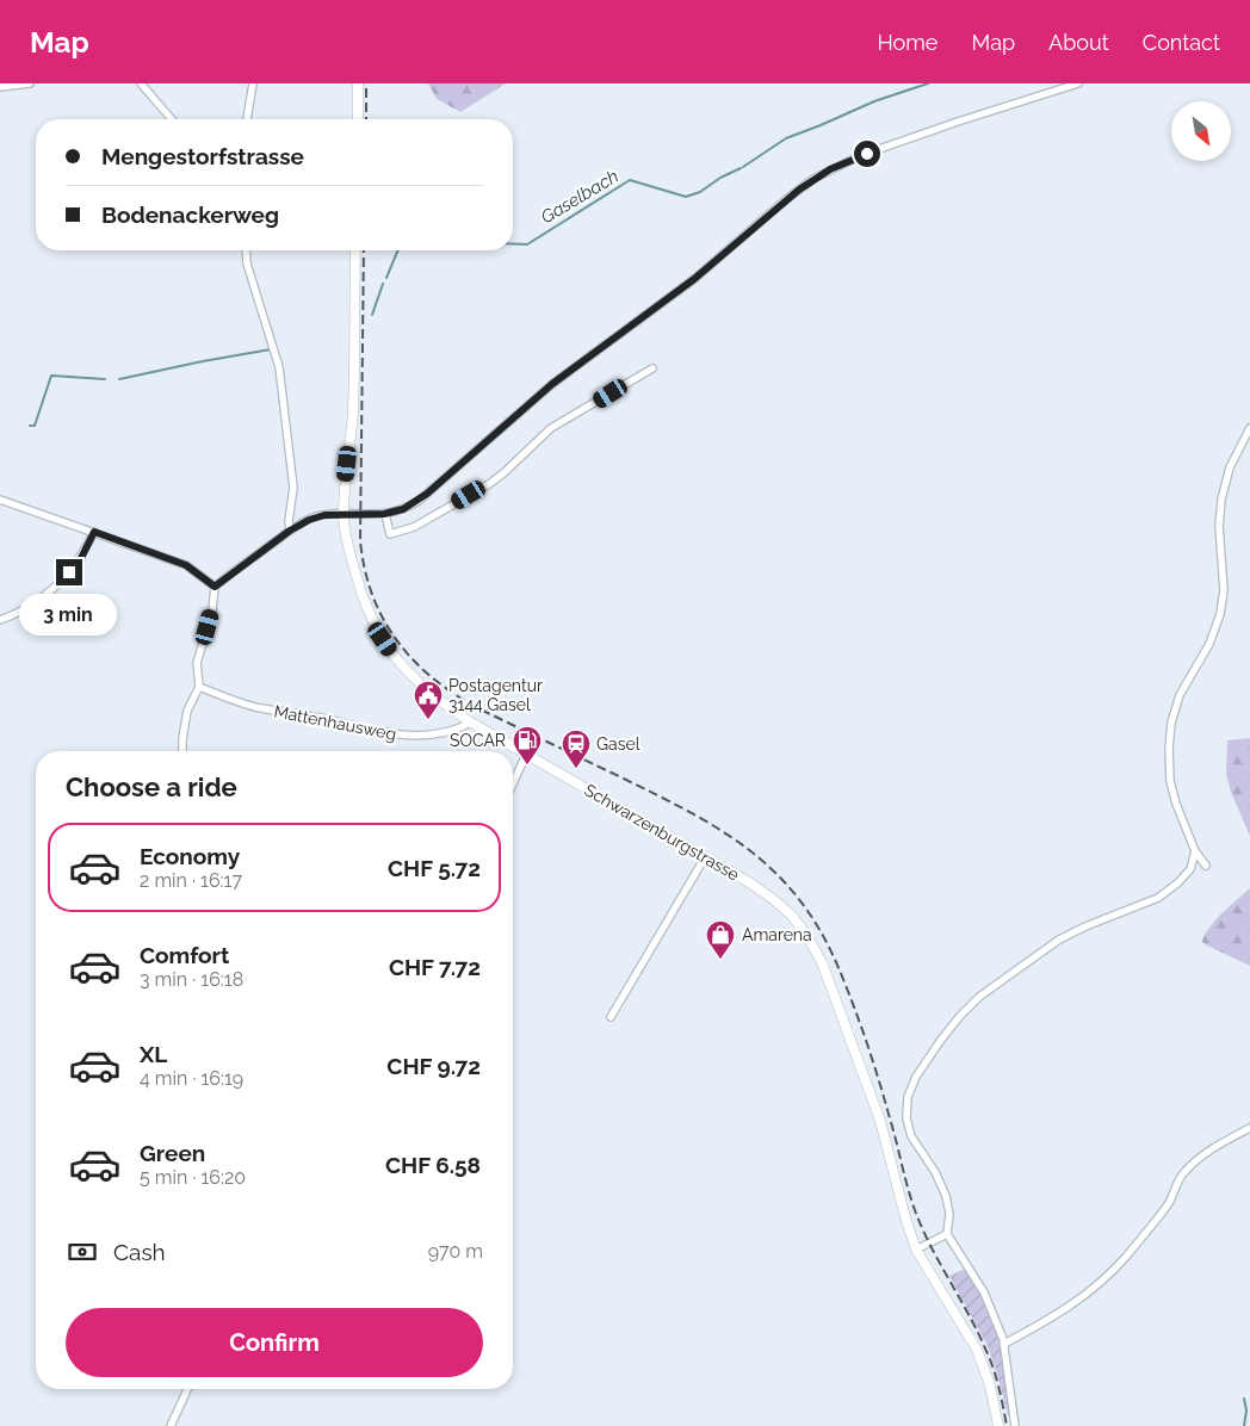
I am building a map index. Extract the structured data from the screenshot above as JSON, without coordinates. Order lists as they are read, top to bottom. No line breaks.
{"streets":{"main road":["Schwarzenburgstrasse"],"street":["Mattenhausweg"]},"crossings":[["Mattenhausweg","Schwarzenburgstrasse"]],"water":["Gaselbach"],"places":{"public building":["Postagentur 3144 Gasel"],"fuel station":["SOCAR"],"station":["Gasel"],"shop":["Amarena"]},"north":"bottom right","page":{"header":"Map","nav":["Home","Map","About","Contact"],"banner":["Mengestorfstrasse","Bodenackerweg"],"bubble":"3 min","heading":"Choose a ride","list":[{"name":"Economy","note":"2 min · 16:17","value":"CHF 5.72"},{"name":"Comfort","note":"3 min · 16:18","value":"CHF 7.72"},{"name":"XL","note":"4 min · 16:19","value":"CHF 9.72"},{"name":"Green","note":"5 min · 16:20","value":"CHF 6.58"}],"pay":["Cash","970 m"],"buttons":"Confirm"}}
